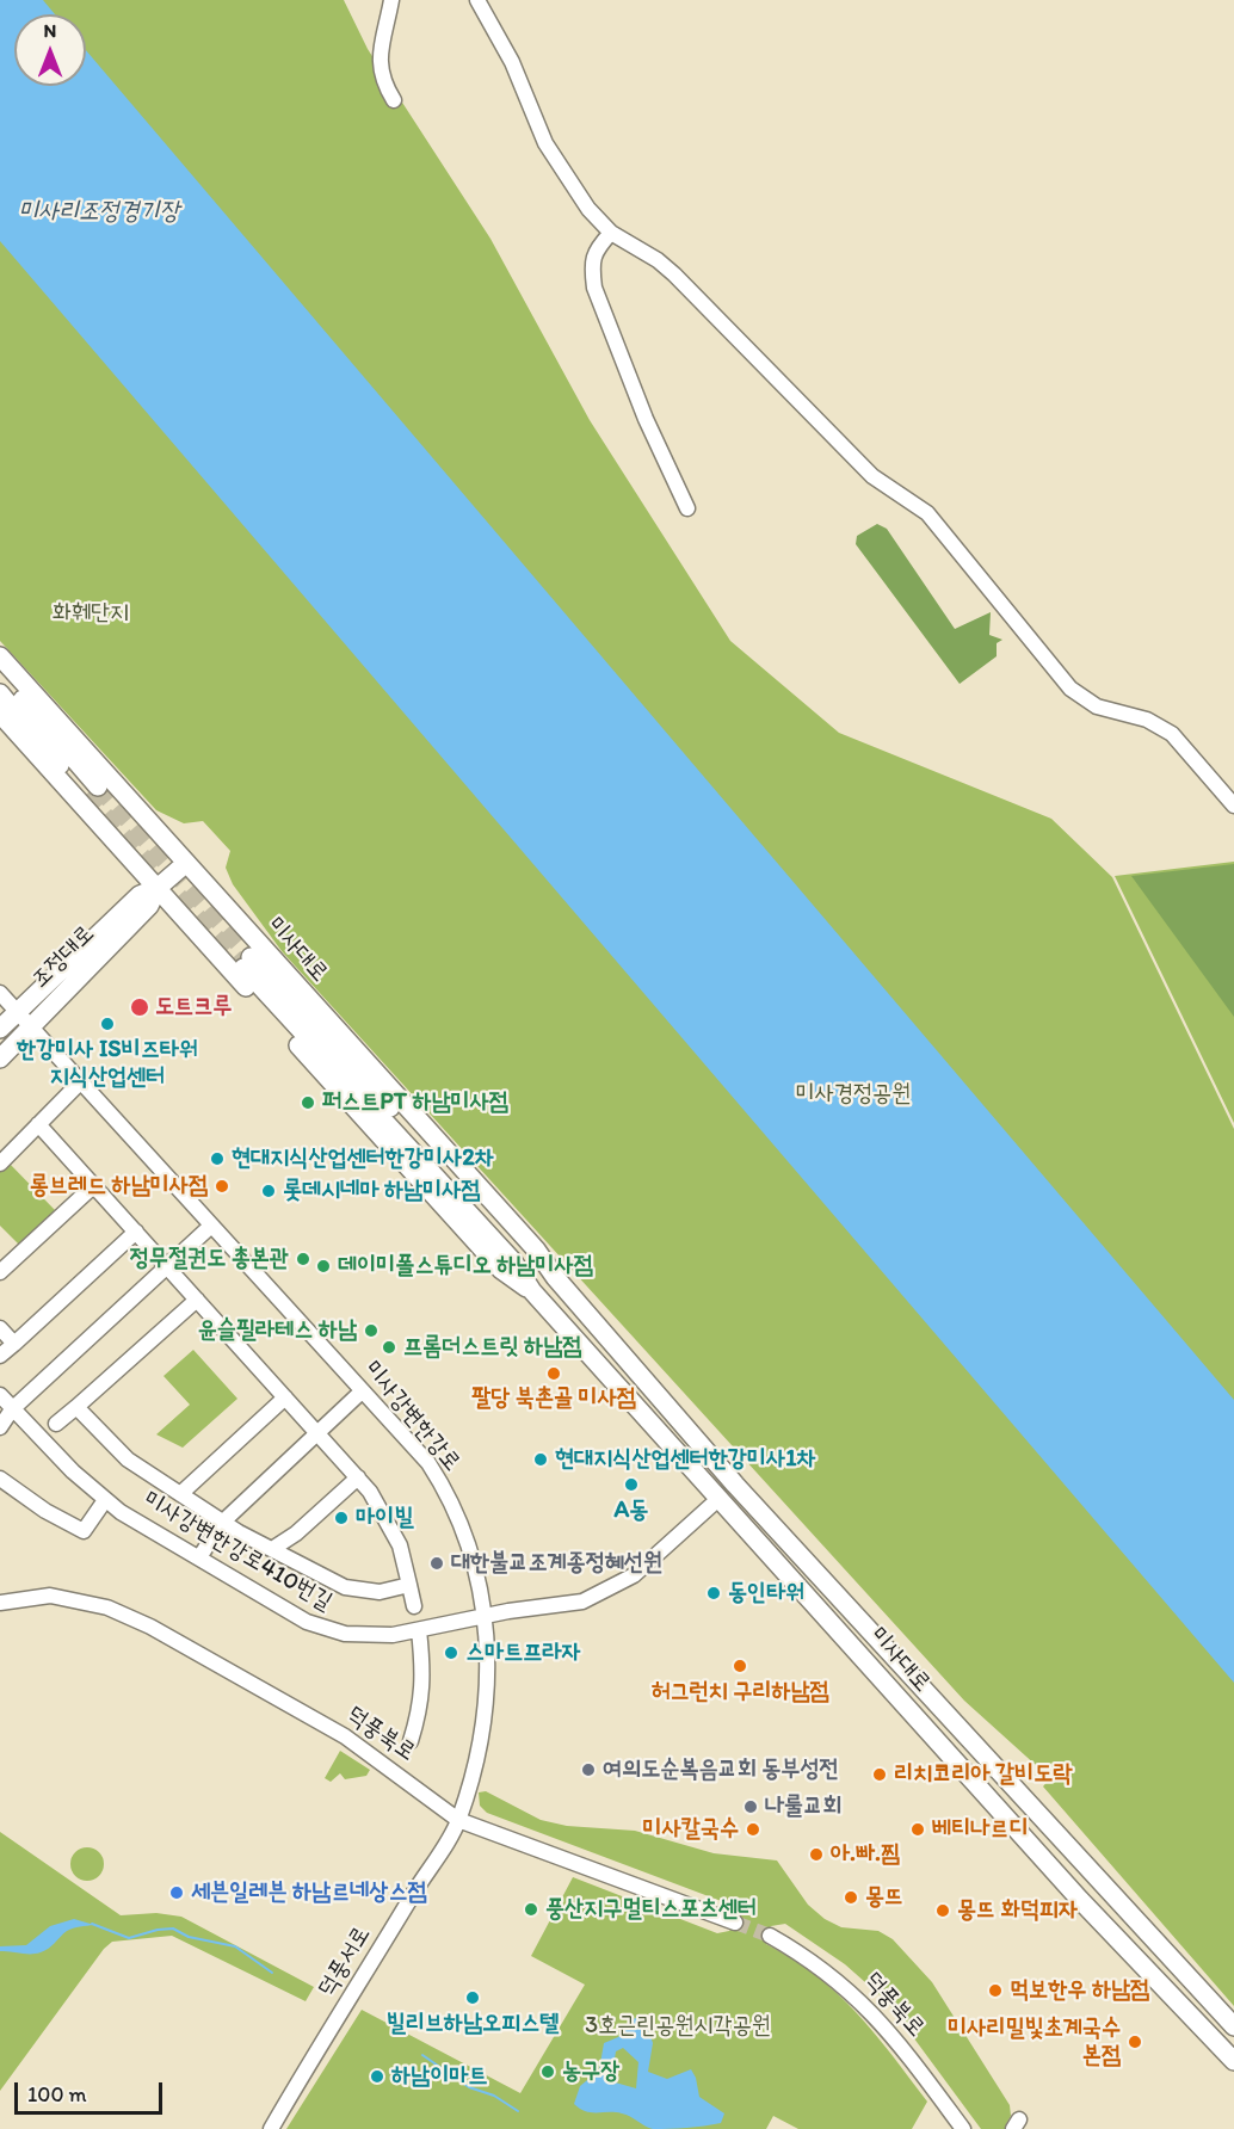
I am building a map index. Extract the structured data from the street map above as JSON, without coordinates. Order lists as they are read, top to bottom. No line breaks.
{"streets":{"main road":["미사대로","조정대로"],"street":["미사강변한강로","미사강변한강로410번길","덕풍북로","덕풍서로"]},"crossings":[["미사대로","조정대로"],["미사대로","미사강변한강로410번길"],["조정대로","미사강변한강로"],["미사강변한강로","미사강변한강로410번길"],["미사강변한강로","덕풍북로"],["미사강변한강로","덕풍서로"],["덕풍북로","덕풍서로"]],"water":["미사리조정경기장"],"parks":["화훼단지","미사경정공원","3호근린공원시각공원"],"places":["도트크루","한강미사 IS비즈타워 지식산업센터","퍼스트PT 하남미사점","현대지식산업센터한강미사2차","롱브레드 하남미사점","롯데시네마 하남미사점","정무절권도 총본관","데이미폴스튜디오 하남미사점","윤슬필라테스 하남","프롬더스트릿 하남점","팔당 북촌골 미사점","현대지식산업센터한강미사1차","A동","마이빌","대한불교조계종정혜선원","동인타워","스마트프라자","허그런치 구리하남점","여의도순복음교회 동부성전","리치코리아 갈비도락","나룰교회","미사칼국수","베티나르디","아.빠.찜","세븐일레븐 하남르네상스점","몽뜨","풍산지구멀티스포츠센터","몽뜨 화덕피자","먹보한우 하남점","빌리브하남오피스텔","미사리밀빛초계국수 본점","농구장","하남이마트"],"scale_bar":"100 m","north":"top"}
